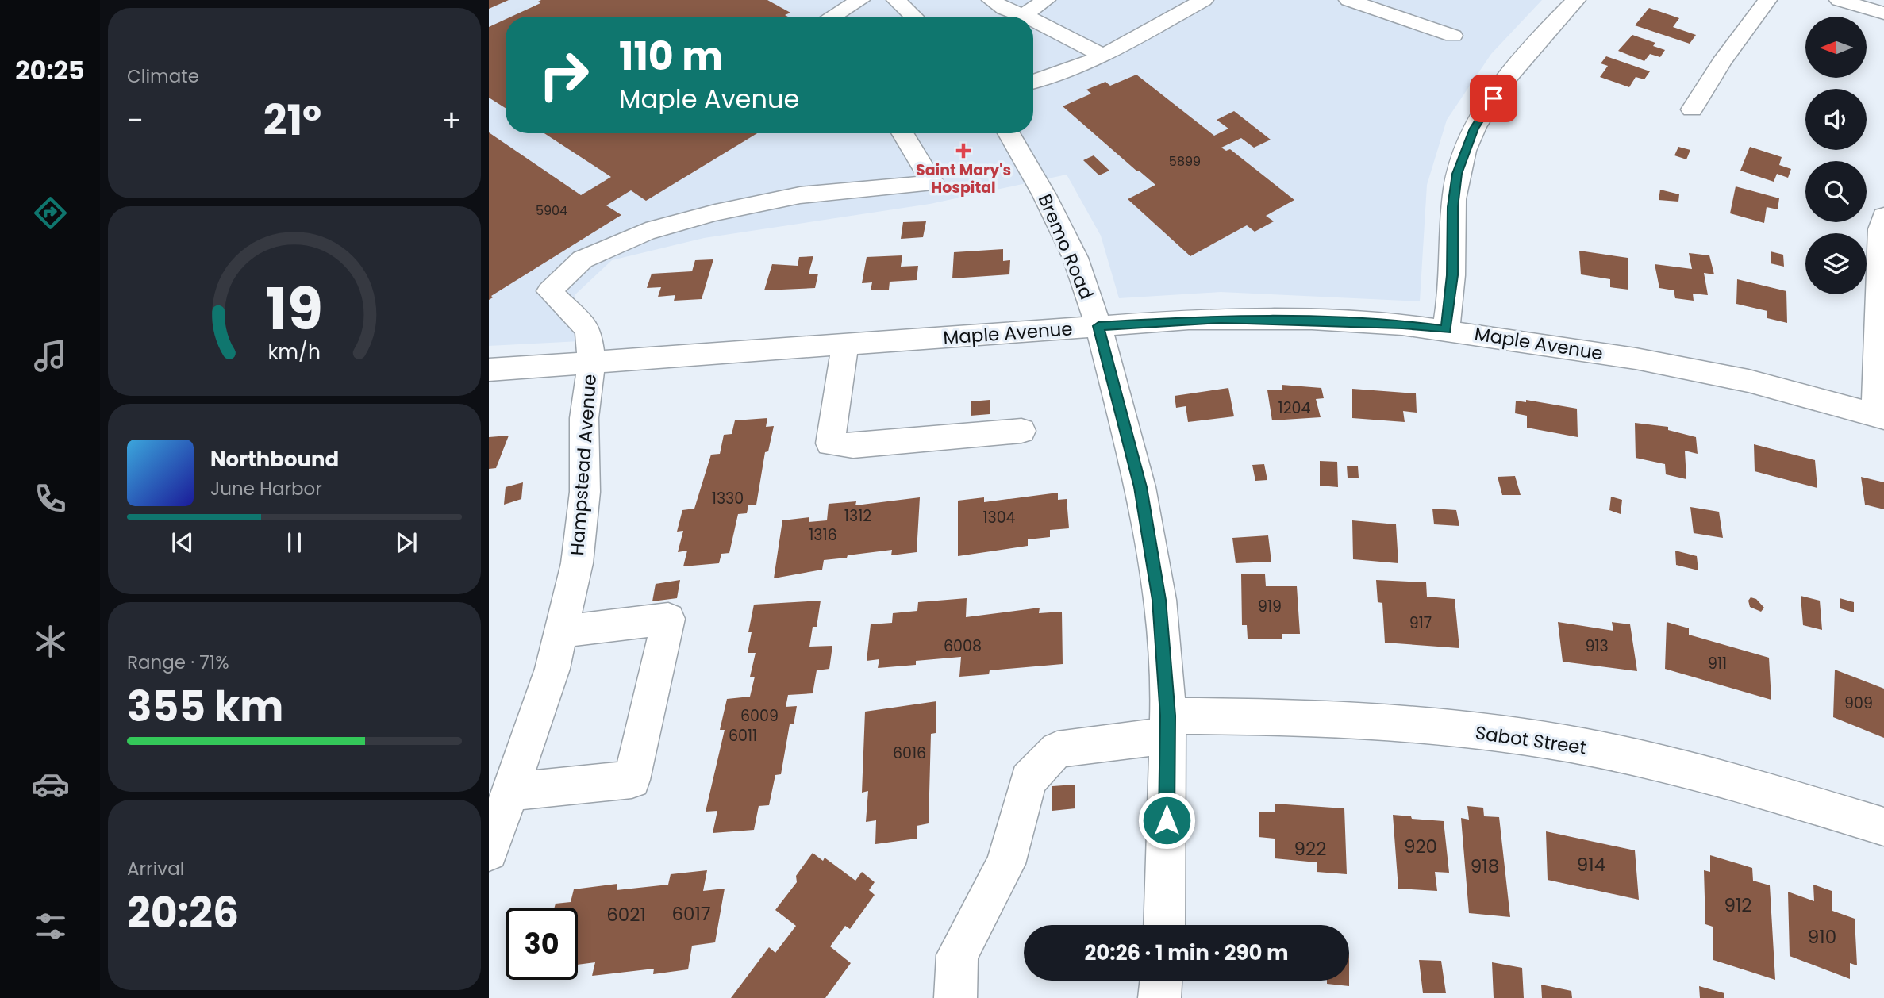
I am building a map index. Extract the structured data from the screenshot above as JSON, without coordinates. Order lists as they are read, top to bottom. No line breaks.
{"streets":{"street":["Bremo Road","Maple Avenue","Hampstead Avenue","Sabot Street"]},"crossings":[["Bremo Road","Maple Avenue"],["Bremo Road","Sabot Street"],["Maple Avenue","Hampstead Avenue"]],"places":{"health":["Saint Mary's Hospital"]},"house_numbers":["5899","5904","1204","1330","1312","1304","1316","919","917","6008","913","911","909","6009","6011","6016","920","922","914","918","912","6017","6021","910"],"north":"left","page":{"tabs":"20:25","tile":["Climate",["Range · 71%","355 km"],["Arrival","20:26"]],"turn":["110 m","Maple Avenue"],"heat":["−","21°","+"],"song":["Northbound","June Harbor"],"limit":"30","trip":"20:26 · 1 min · 290 m","gauge":["19","km/h"]}}
